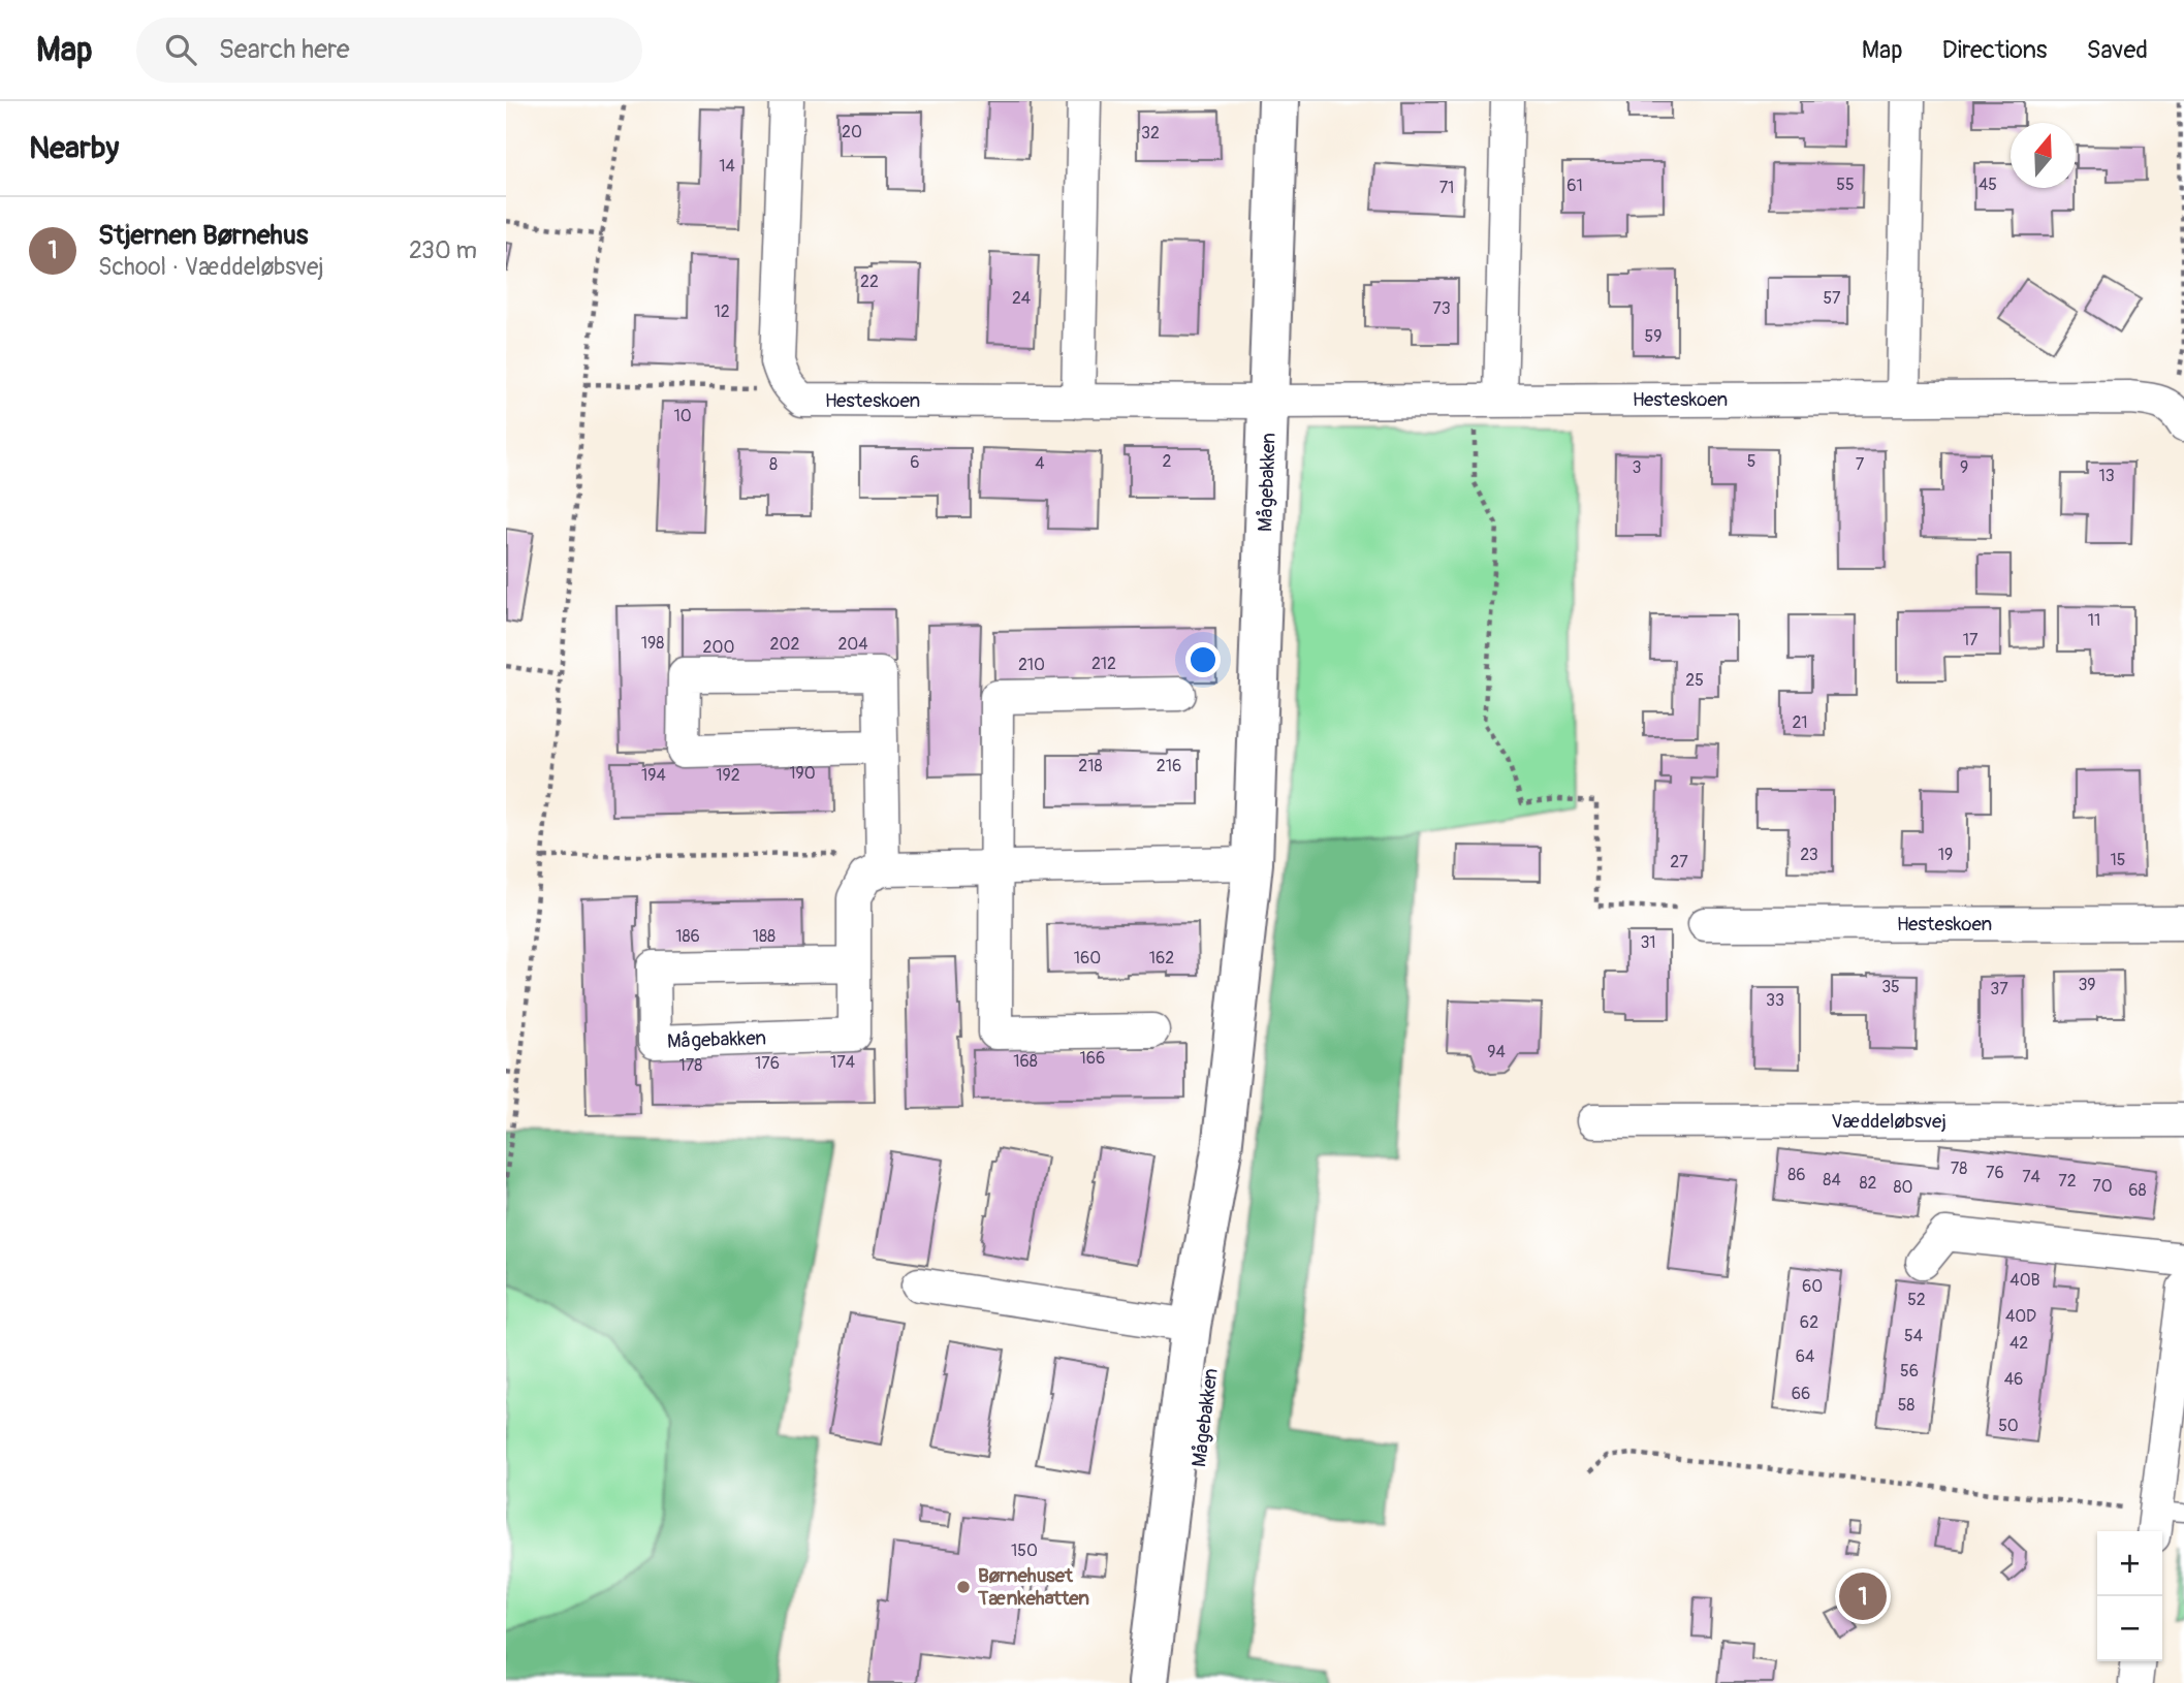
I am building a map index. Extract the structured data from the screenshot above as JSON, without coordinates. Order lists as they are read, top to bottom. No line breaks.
{"streets":{"street":["Hesteskoen","Mågebakken","Væddeløbsvej"]},"crossings":[["Hesteskoen","Mågebakken"]],"places":["Børnehuset Tænkehatten"],"house_numbers":["20","32","14","55","45","61","71","22","24","57","73","12","59","10","2","5","6","4","8","7","3","9","13","11","17","198","202","204","200","212","210","25","21","218","216","190","194","192","23","19","15","27","186","188","31","160","162","39","35","37","33","94","166","168","174","176","178","78","76","86","74","84","72","82","70","80","68","40B","60","52","40D","62","54","42","64","56","46","66","58","50","150"],"north":"top","page":{"header":"Map","search":"Search here","nav":["Map","Directions","Saved"],"heading":"Nearby","list":[{"mark":"1","name":"Stjernen Børnehus","note":"School · Væddeløbsvej","value":"230 m"}],"map_buttons":["+","−"],"pins":"1"}}
